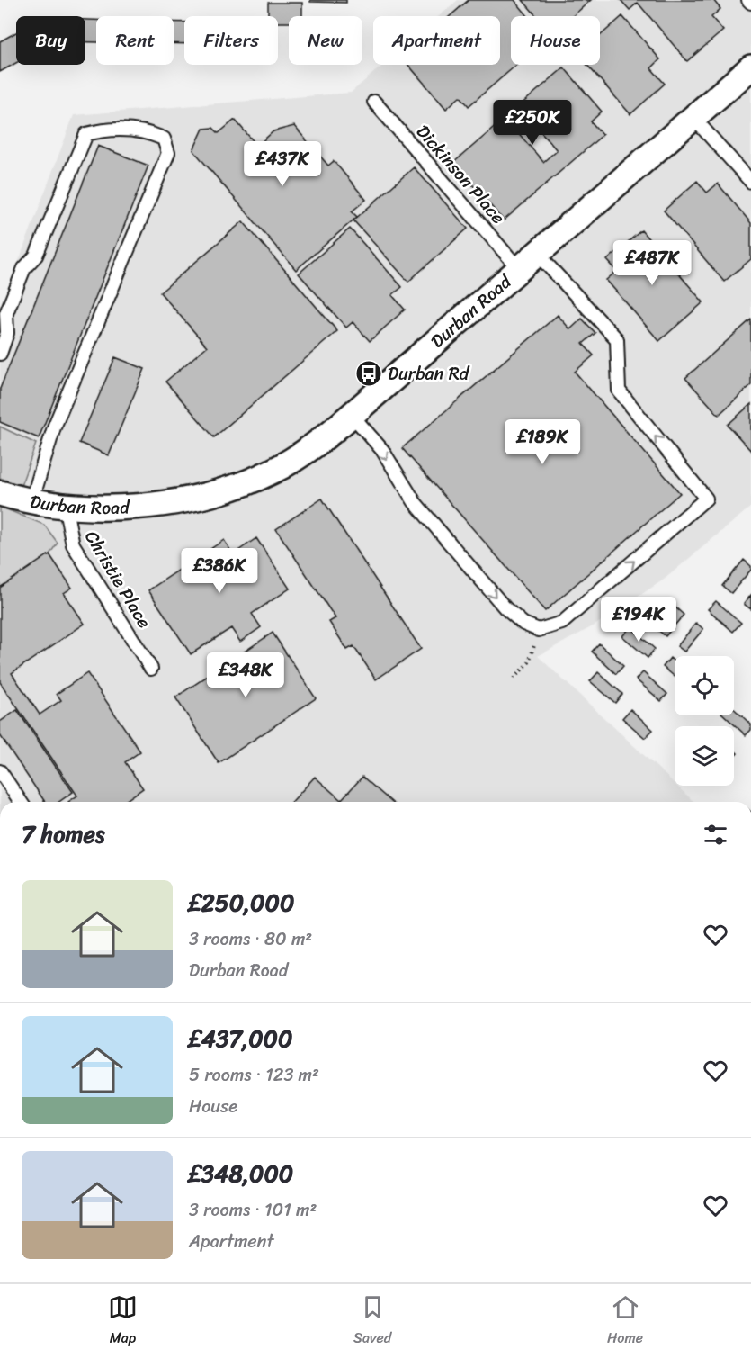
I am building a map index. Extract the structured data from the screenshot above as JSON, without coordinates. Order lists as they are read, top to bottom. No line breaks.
{"streets":{"street":["Durban Road"],"lane":["Dickinson Place","Christie Place"]},"crossings":[["Dickinson Place","Durban Road"],["Durban Road","Christie Place"]],"places":{"bus stop":["Durban Rd"]},"page":{"chip":["Buy","Rent","Filters","New","Apartment","House"],"price":["£250K","£437K","£487K","£189K","£386K","£194K","£348K"],"heading":"7 homes","list":[{"name":"£250,000","note":"3 rooms · 80 m² · Durban Road"},{"name":"£437,000","note":"5 rooms · 123 m² · House"},{"name":"£348,000","note":"3 rooms · 101 m² · Apartment"}],"tabs":["Map","Saved","Home"]}}
